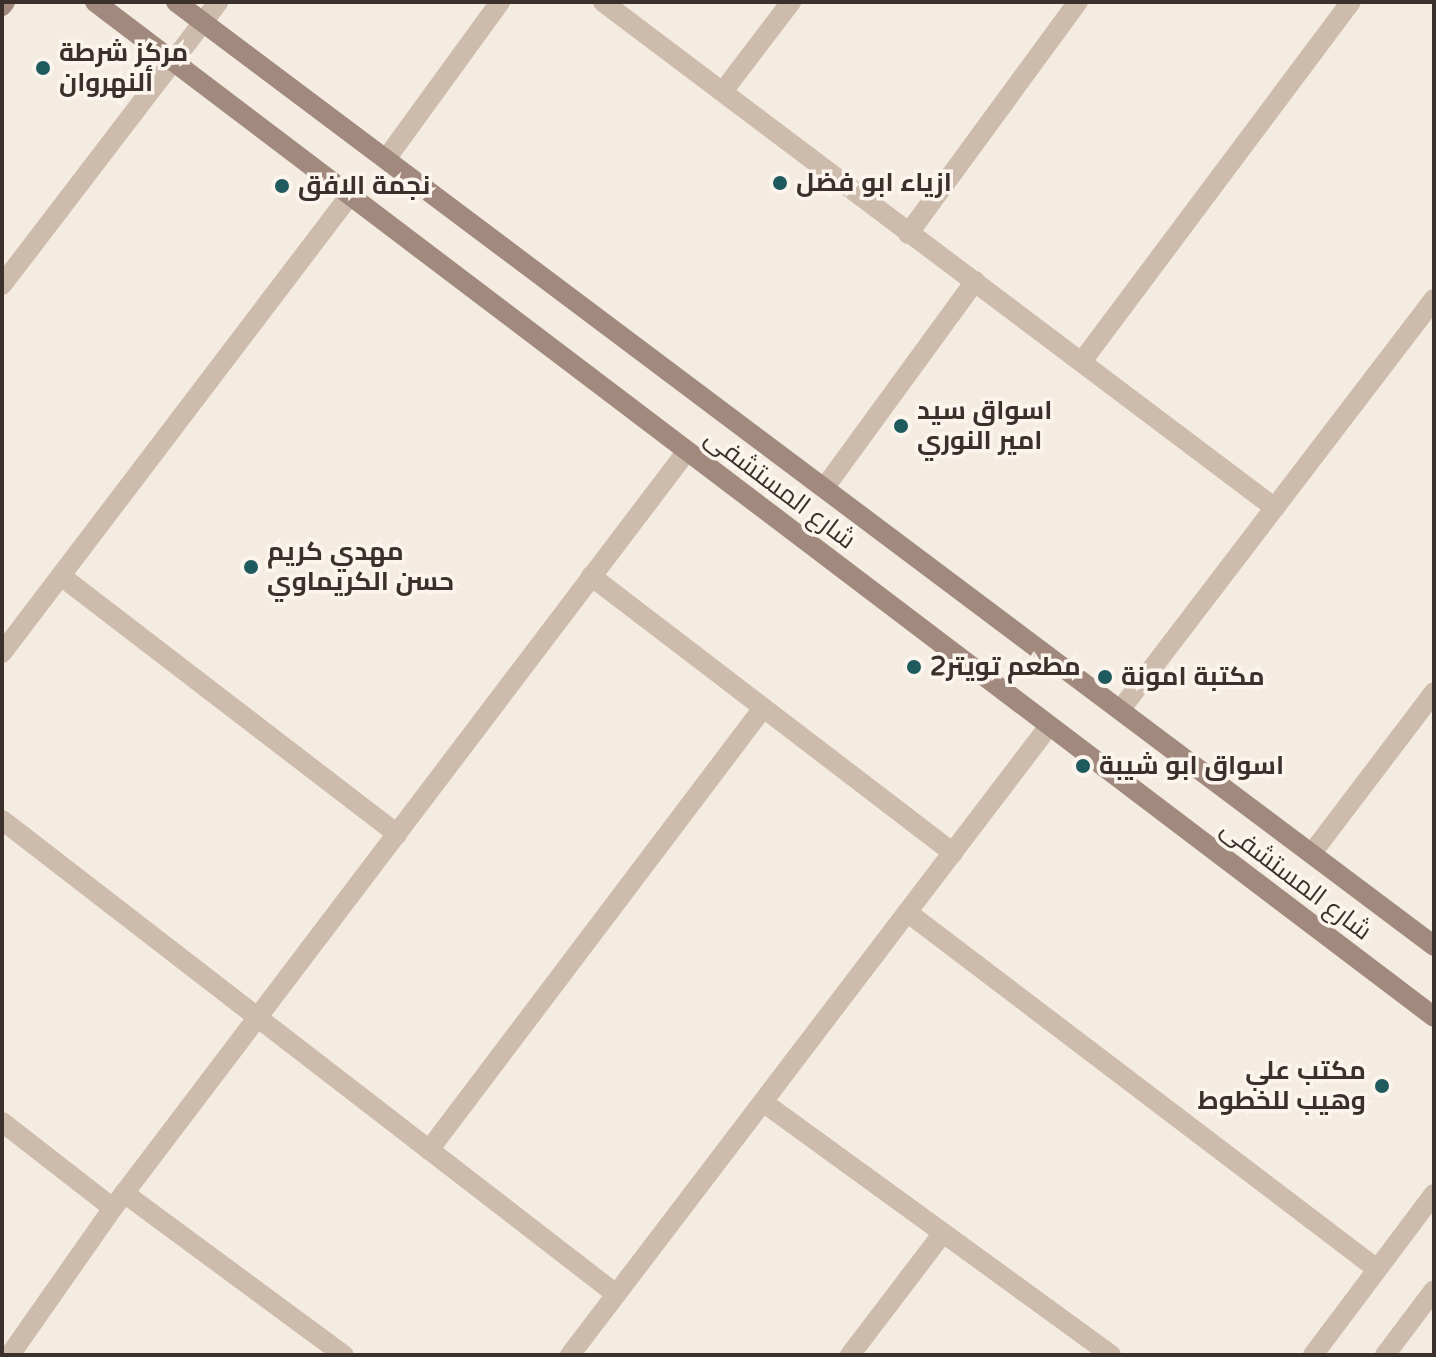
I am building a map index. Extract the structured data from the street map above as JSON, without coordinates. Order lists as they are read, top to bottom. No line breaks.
{"streets":{"street":["شارع المستشفى"]},"places":["مركز شرطة ألنهروان","ازياء ابو فضل","نجمة الافق","اسواق سيد امير النوري","مهدي كريم حسن الكريماوي","مطعم تويتر2","مكتبة امونة","اسواق ابو شيبة","مكتب علي وهيب للخطوط"]}
